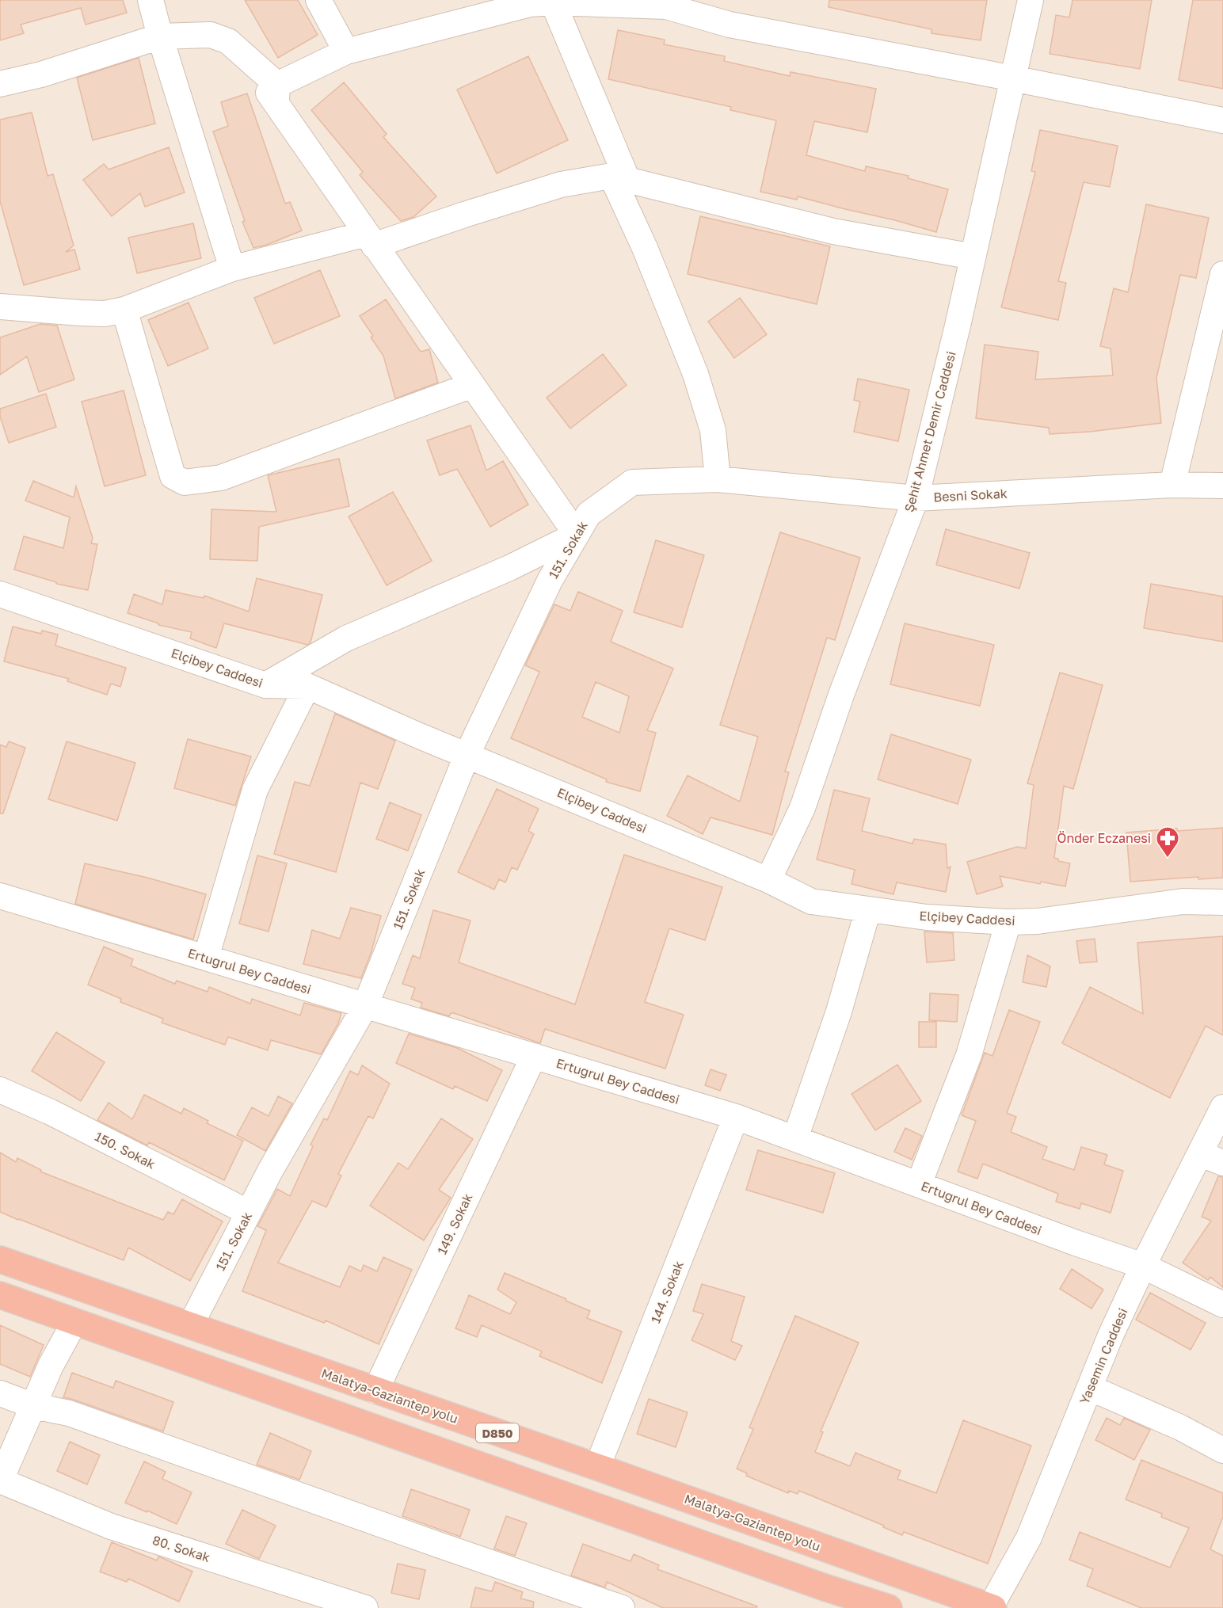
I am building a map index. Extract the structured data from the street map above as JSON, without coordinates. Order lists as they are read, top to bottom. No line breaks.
{"streets":{"highway":["Malatya-Gaziantep yolu","D850"],"street":["Şehit Ahmet Demir Caddesi","Besni Sokak","151. Sokak","Elçibey Caddesi","Ertuğrul Bey Caddesi","150. Sokak","149. Sokak","144. Sokak","Yasemin Caddesi","80. Sokak"]},"crossings":[["Şehit Ahmet Demir Caddesi","Besni Sokak"],["Şehit Ahmet Demir Caddesi","Elçibey Caddesi"],["Besni Sokak","151. Sokak"],["151. Sokak","Elçibey Caddesi"],["151. Sokak","Ertuğrul Bey Caddesi"],["151. Sokak","150. Sokak"],["151. Sokak","Malatya-Gaziantep yolu"],["Ertuğrul Bey Caddesi","149. Sokak"],["Ertuğrul Bey Caddesi","144. Sokak"],["Ertuğrul Bey Caddesi","Yasemin Caddesi"],["149. Sokak","Malatya-Gaziantep yolu"],["144. Sokak","Malatya-Gaziantep yolu"],["Yasemin Caddesi","Malatya-Gaziantep yolu"]],"places":{"pharmacy":["Önder Eczanesi"]}}
